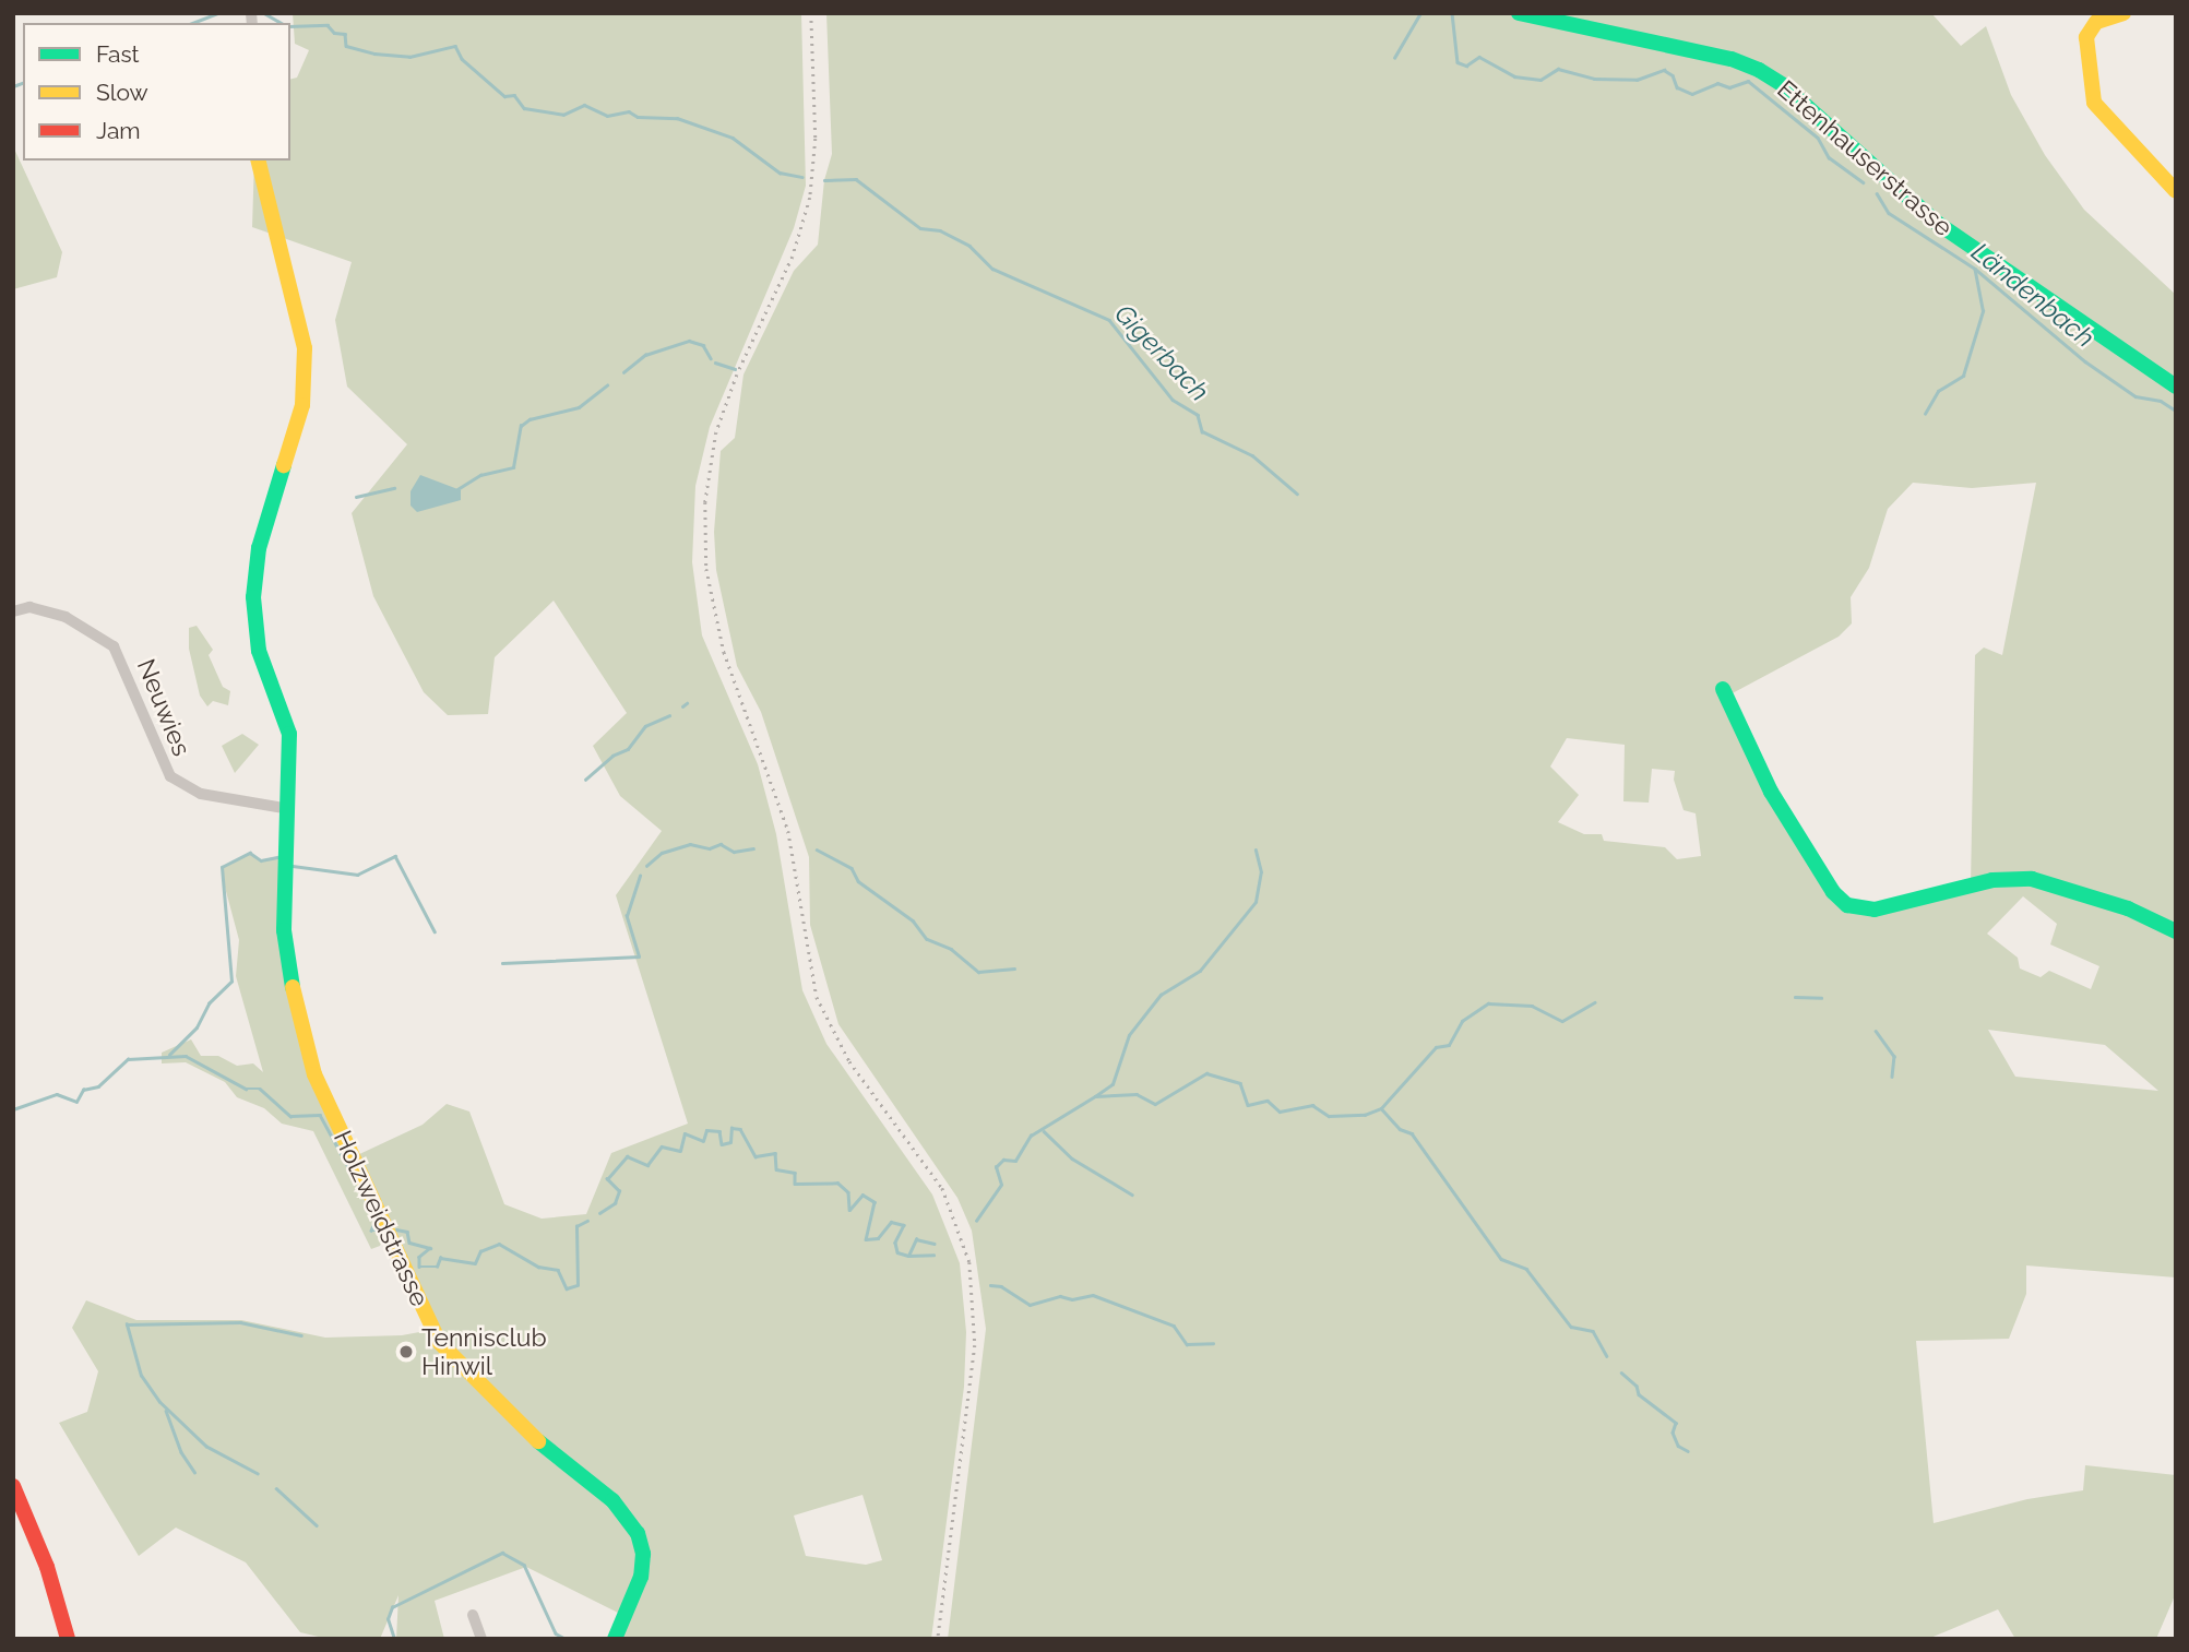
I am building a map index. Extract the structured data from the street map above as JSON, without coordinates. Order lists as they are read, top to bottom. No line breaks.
{"streets":{"street":["Ettenhauserstrasse","Neuwies","Holzweidstrasse"]},"crossings":[["Neuwies","Holzweidstrasse"]],"water":["Ländenbach","Gigerbach"],"places":["Tennisclub Hinwil"],"legend":["Fast","Slow","Jam"]}
